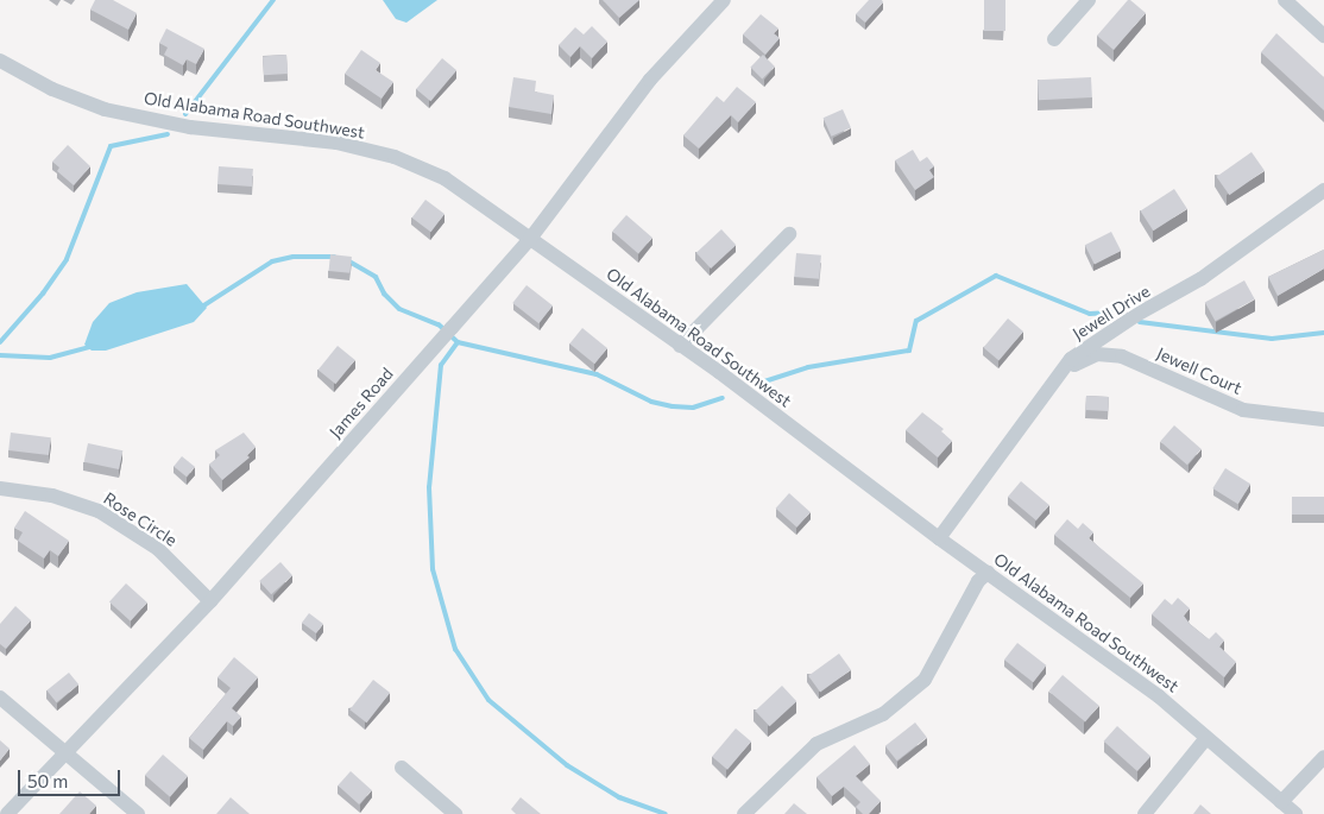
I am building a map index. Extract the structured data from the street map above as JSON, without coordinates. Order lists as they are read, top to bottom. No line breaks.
{"streets":{"street":["Old Alabama Road Southwest","Jewell Drive","Jewell Court","James Road","Rose Circle"]},"crossings":[["Old Alabama Road Southwest","Jewell Drive"],["Old Alabama Road Southwest","James Road"],["Jewell Drive","Jewell Court"],["James Road","Rose Circle"]],"scale_bar":"50 m"}
